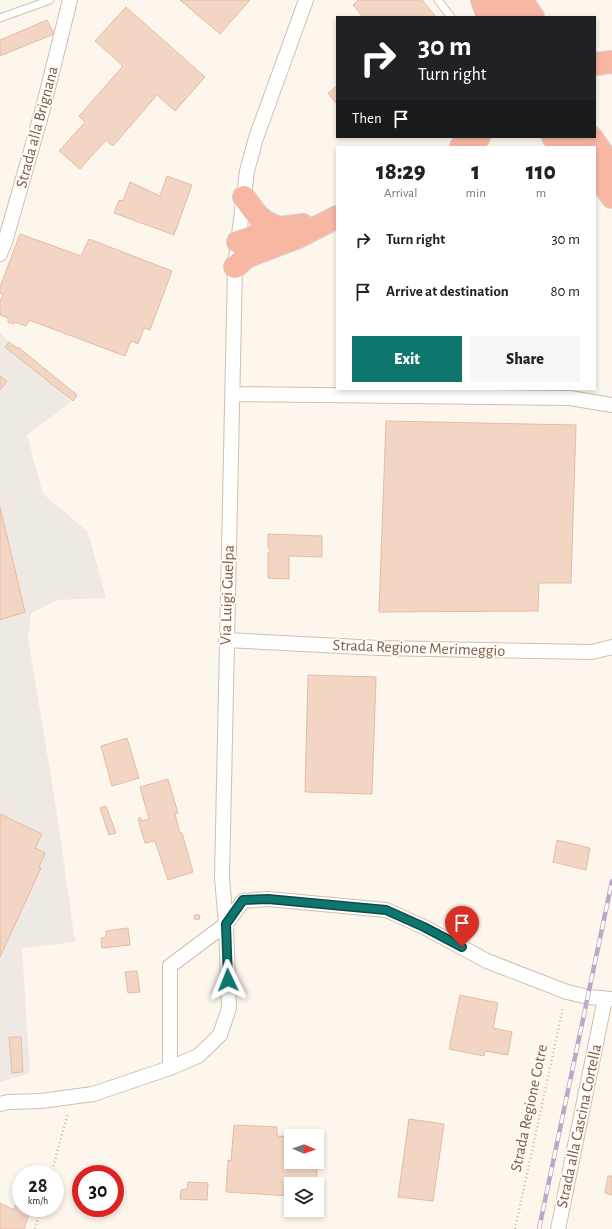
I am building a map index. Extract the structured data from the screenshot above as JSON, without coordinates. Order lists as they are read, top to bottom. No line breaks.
{"streets":{"street":["Strada alla Brignana","Via Luigi Guelpa","Strada Regione Merimeggio","Strada alla Cascina Cortella"],"path":["Strada Regione Cotre"]},"crossings":[["Via Luigi Guelpa","Strada Regione Merimeggio"],["Via Luigi Guelpa","Strada alla Cascina Cortella"],["Strada Regione Cotre","Strada alla Cascina Cortella"]],"north":"right","page":{"turn":["30 m","Turn right"],"then":"Then","eta":["18:29","Arrival","1","min","110","m"],"list":[{"name":"Turn right","value":"30 m"},{"name":"Arrive at destination","value":"80 m"}],"buttons":["Exit","Share"],"speed":"28 km/h","limit":"30"}}
